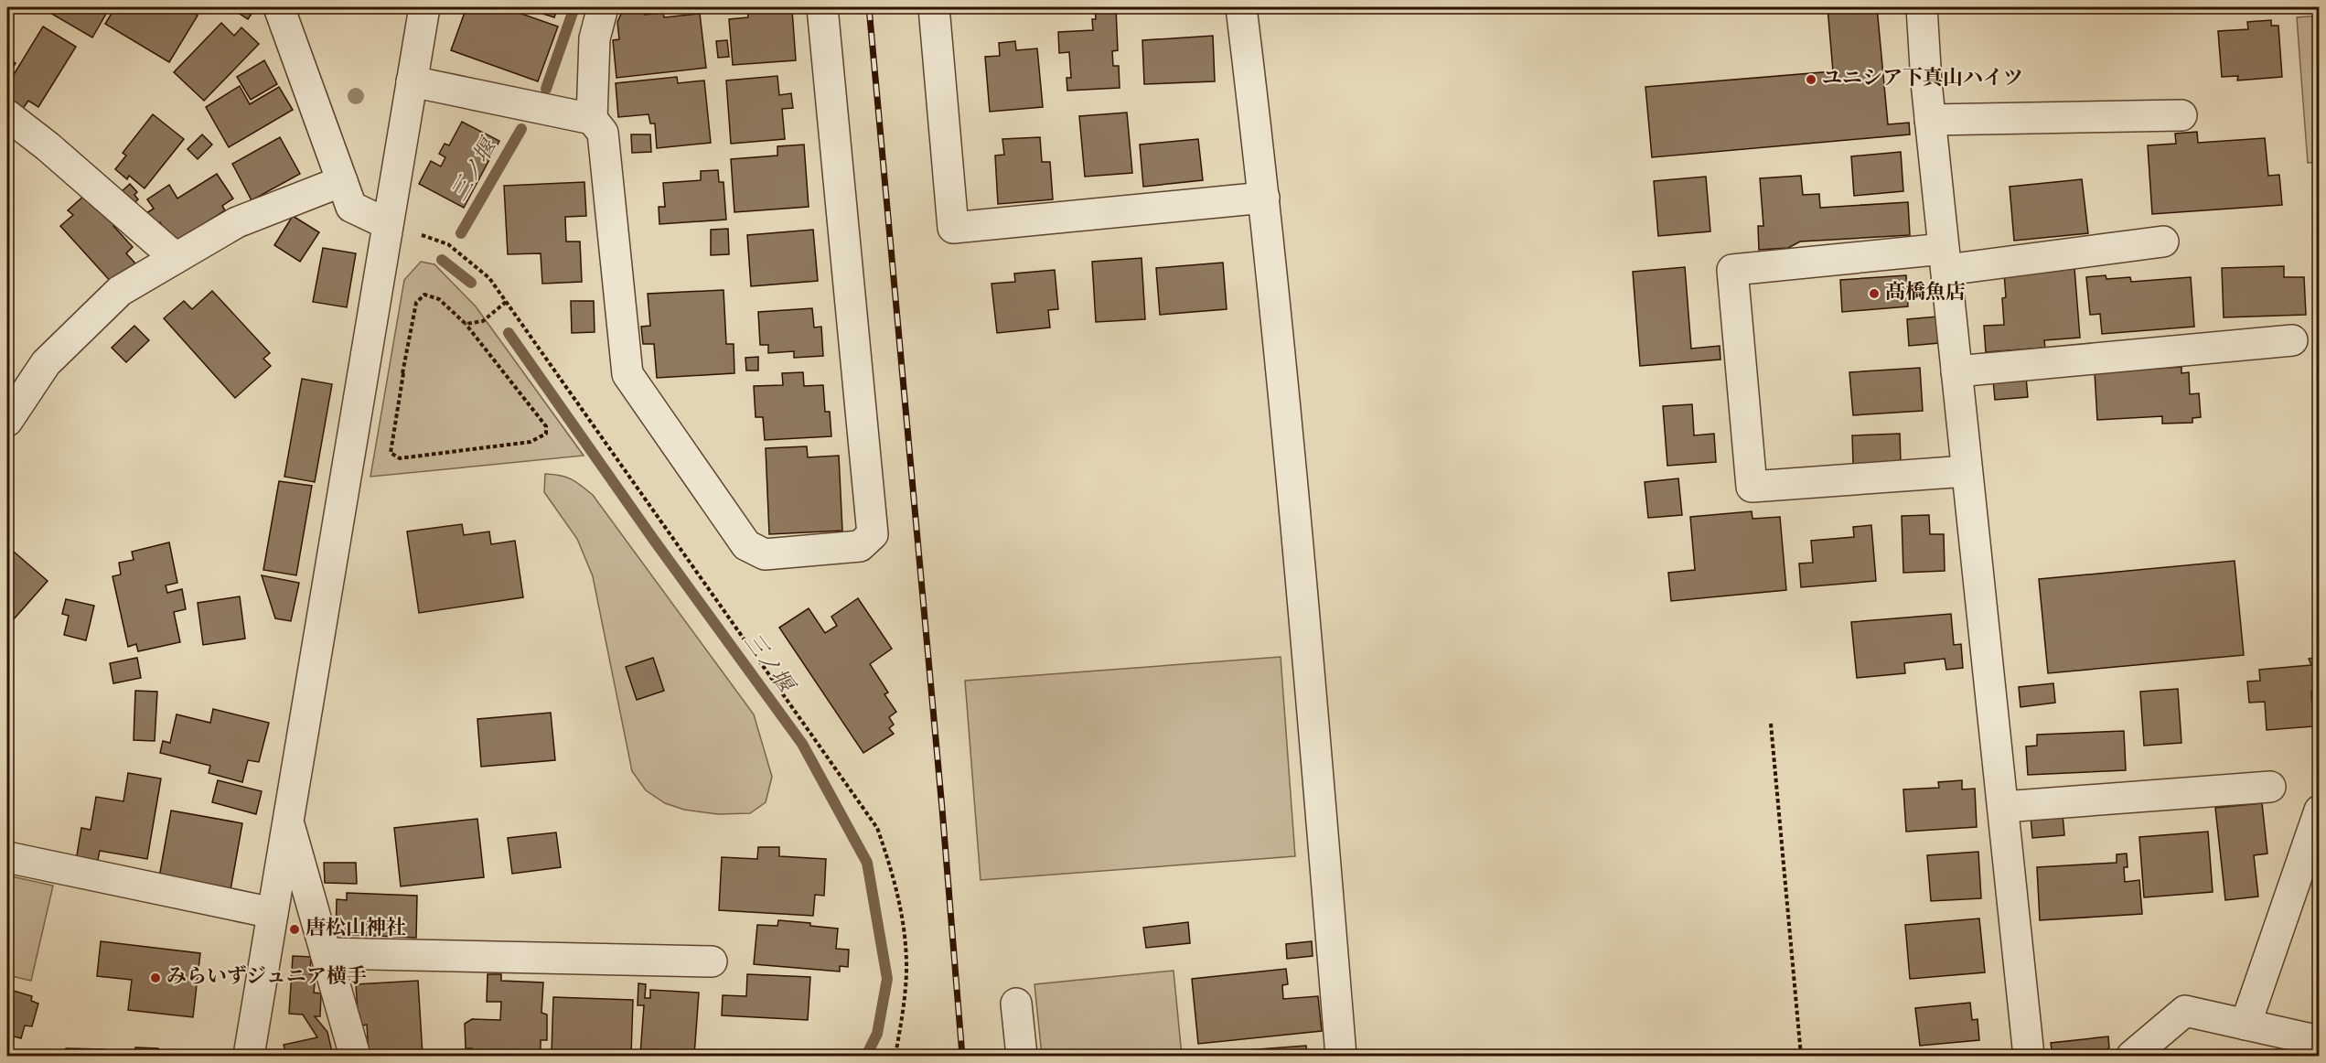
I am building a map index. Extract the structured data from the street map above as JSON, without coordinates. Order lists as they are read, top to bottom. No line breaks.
{"water":["三ノ堰"],"places":["ユニシア下真山ハイツ","髙橋魚店","唐松山神社","みらいずジュニア横手"]}
